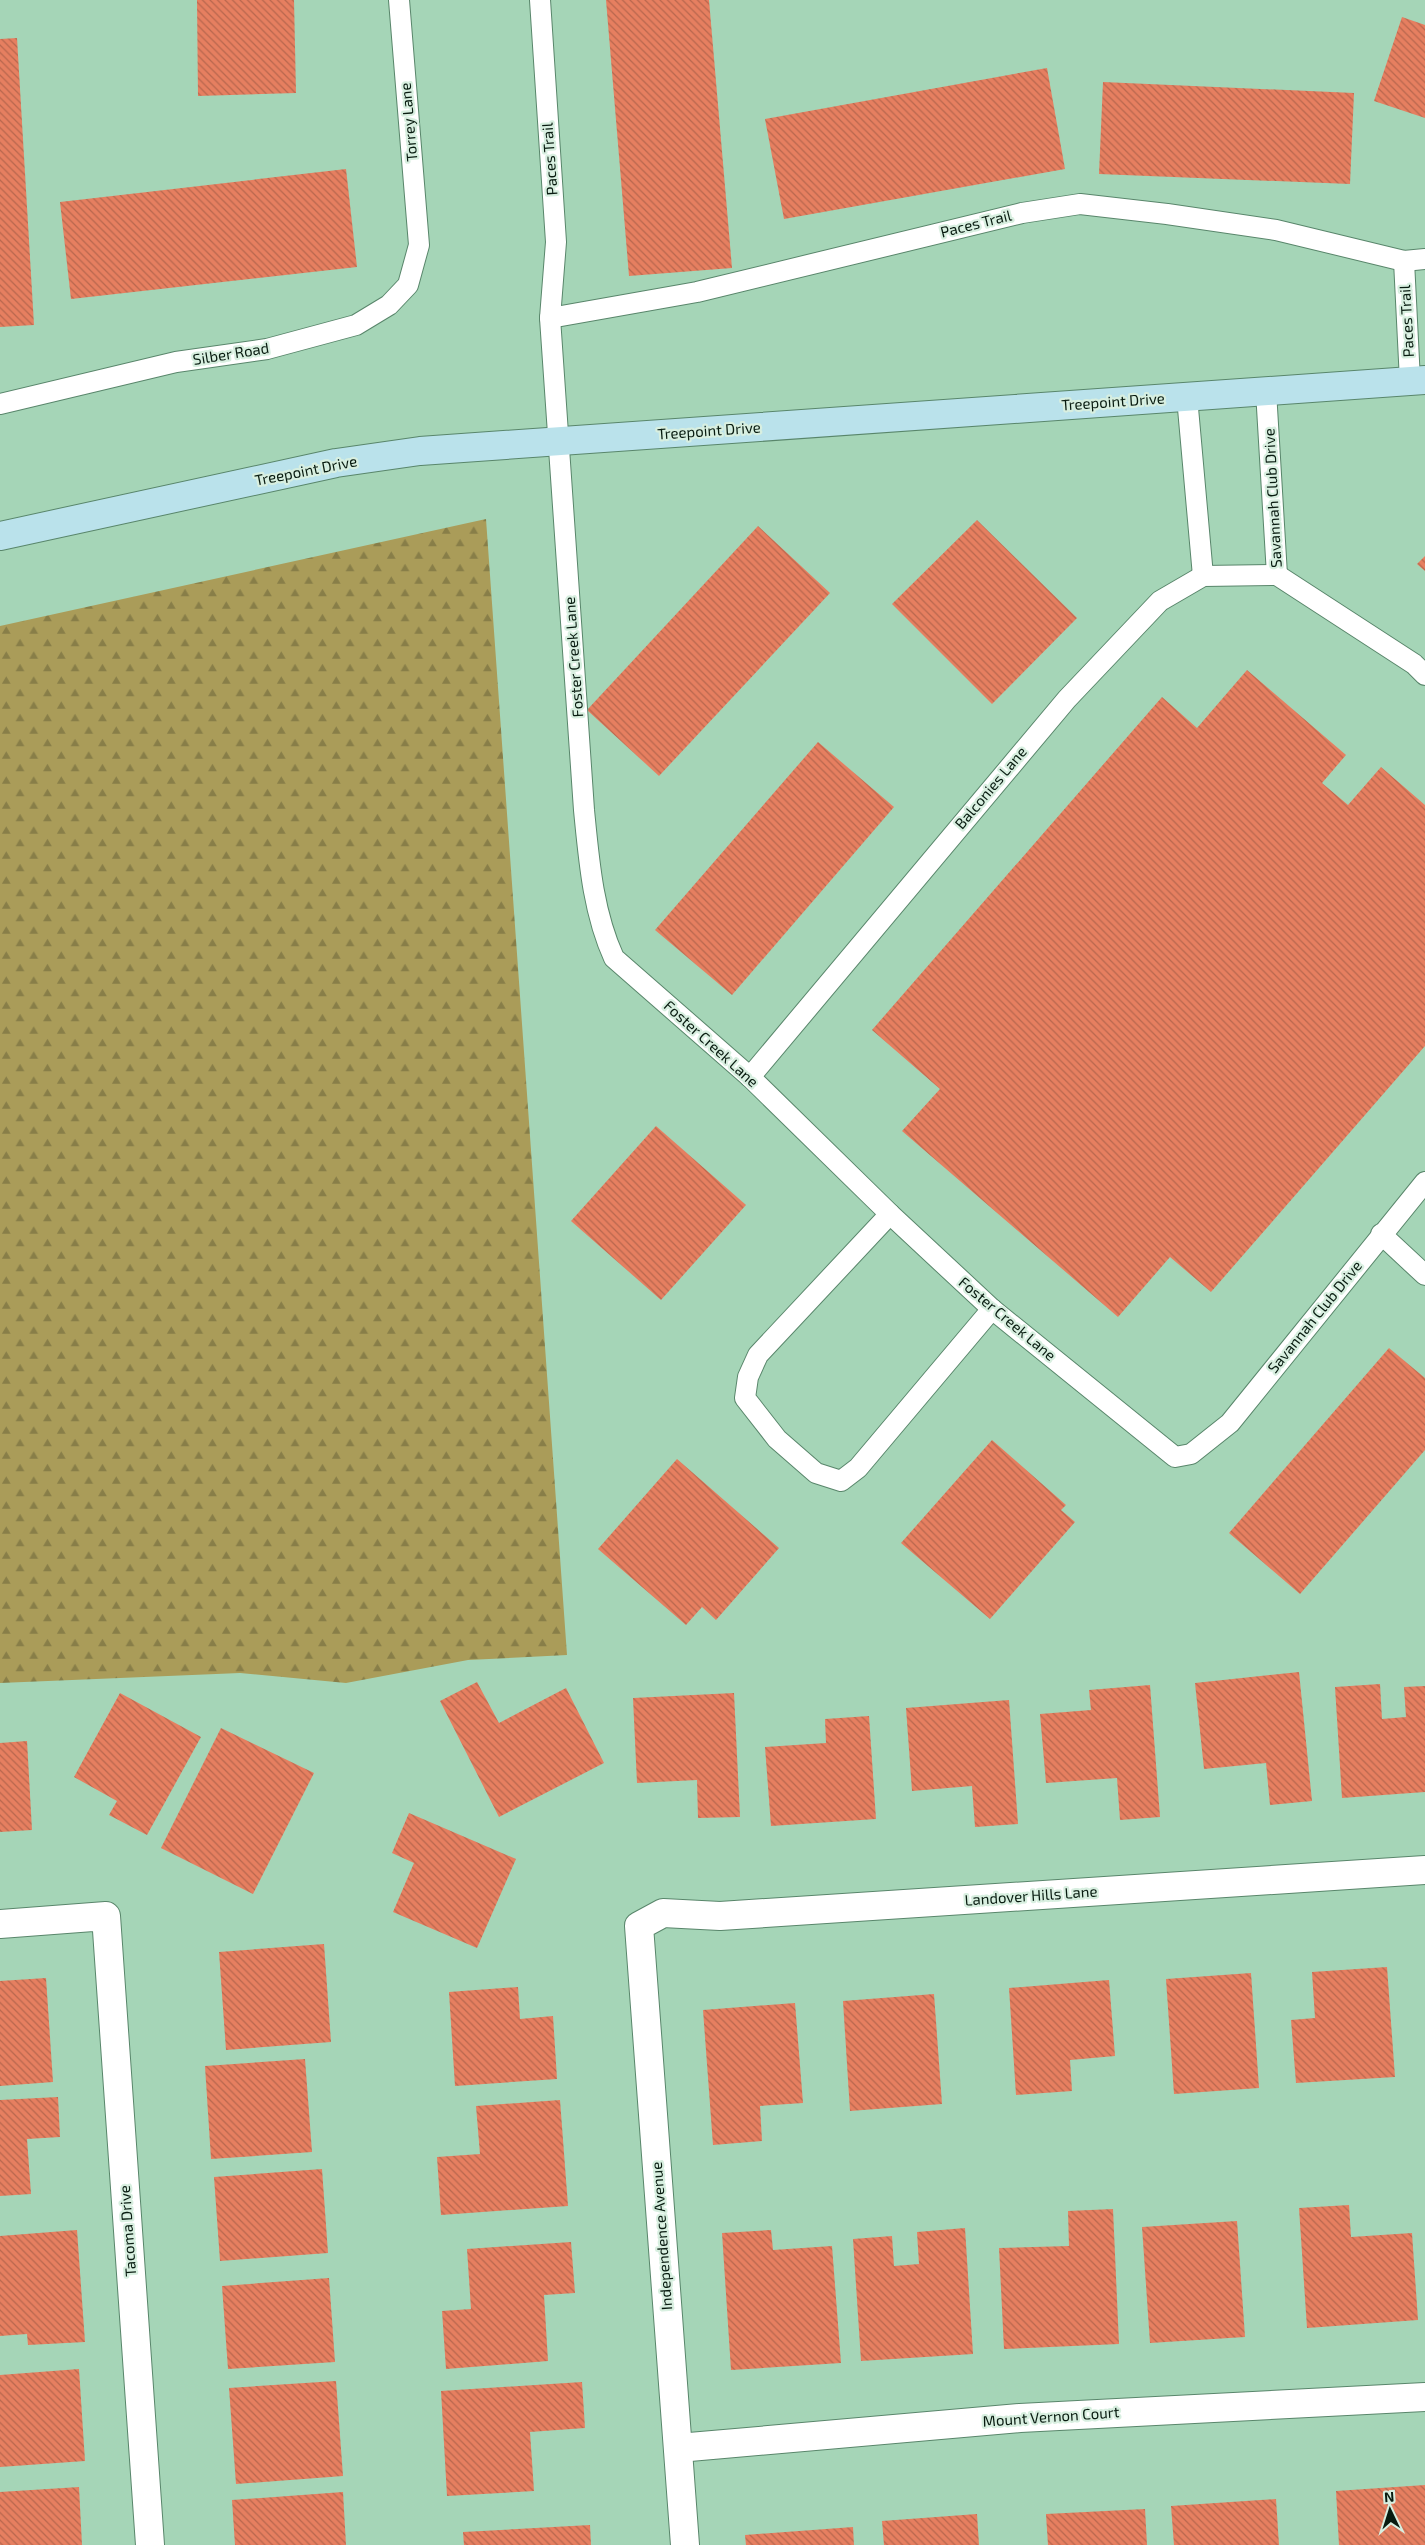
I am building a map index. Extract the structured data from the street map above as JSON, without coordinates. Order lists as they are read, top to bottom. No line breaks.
{"streets":{"street":["Treepoint Drive","Landover Hills Lane","Tacoma Drive","Independence Avenue","Mount Vernon Court"],"lane":["Torrey Lane","Paces Trail","Silber Road","Savannah Club Drive","Foster Creek Lane","Balconies Lane"]},"crossings":[["Torrey Lane","Silber Road"],["Paces Trail","Treepoint Drive"],["Paces Trail","Foster Creek Lane"],["Treepoint Drive","Savannah Club Drive"],["Treepoint Drive","Foster Creek Lane"],["Savannah Club Drive","Foster Creek Lane"],["Savannah Club Drive","Balconies Lane"],["Foster Creek Lane","Balconies Lane"],["Landover Hills Lane","Independence Avenue"],["Independence Avenue","Mount Vernon Court"]],"north":"top"}
